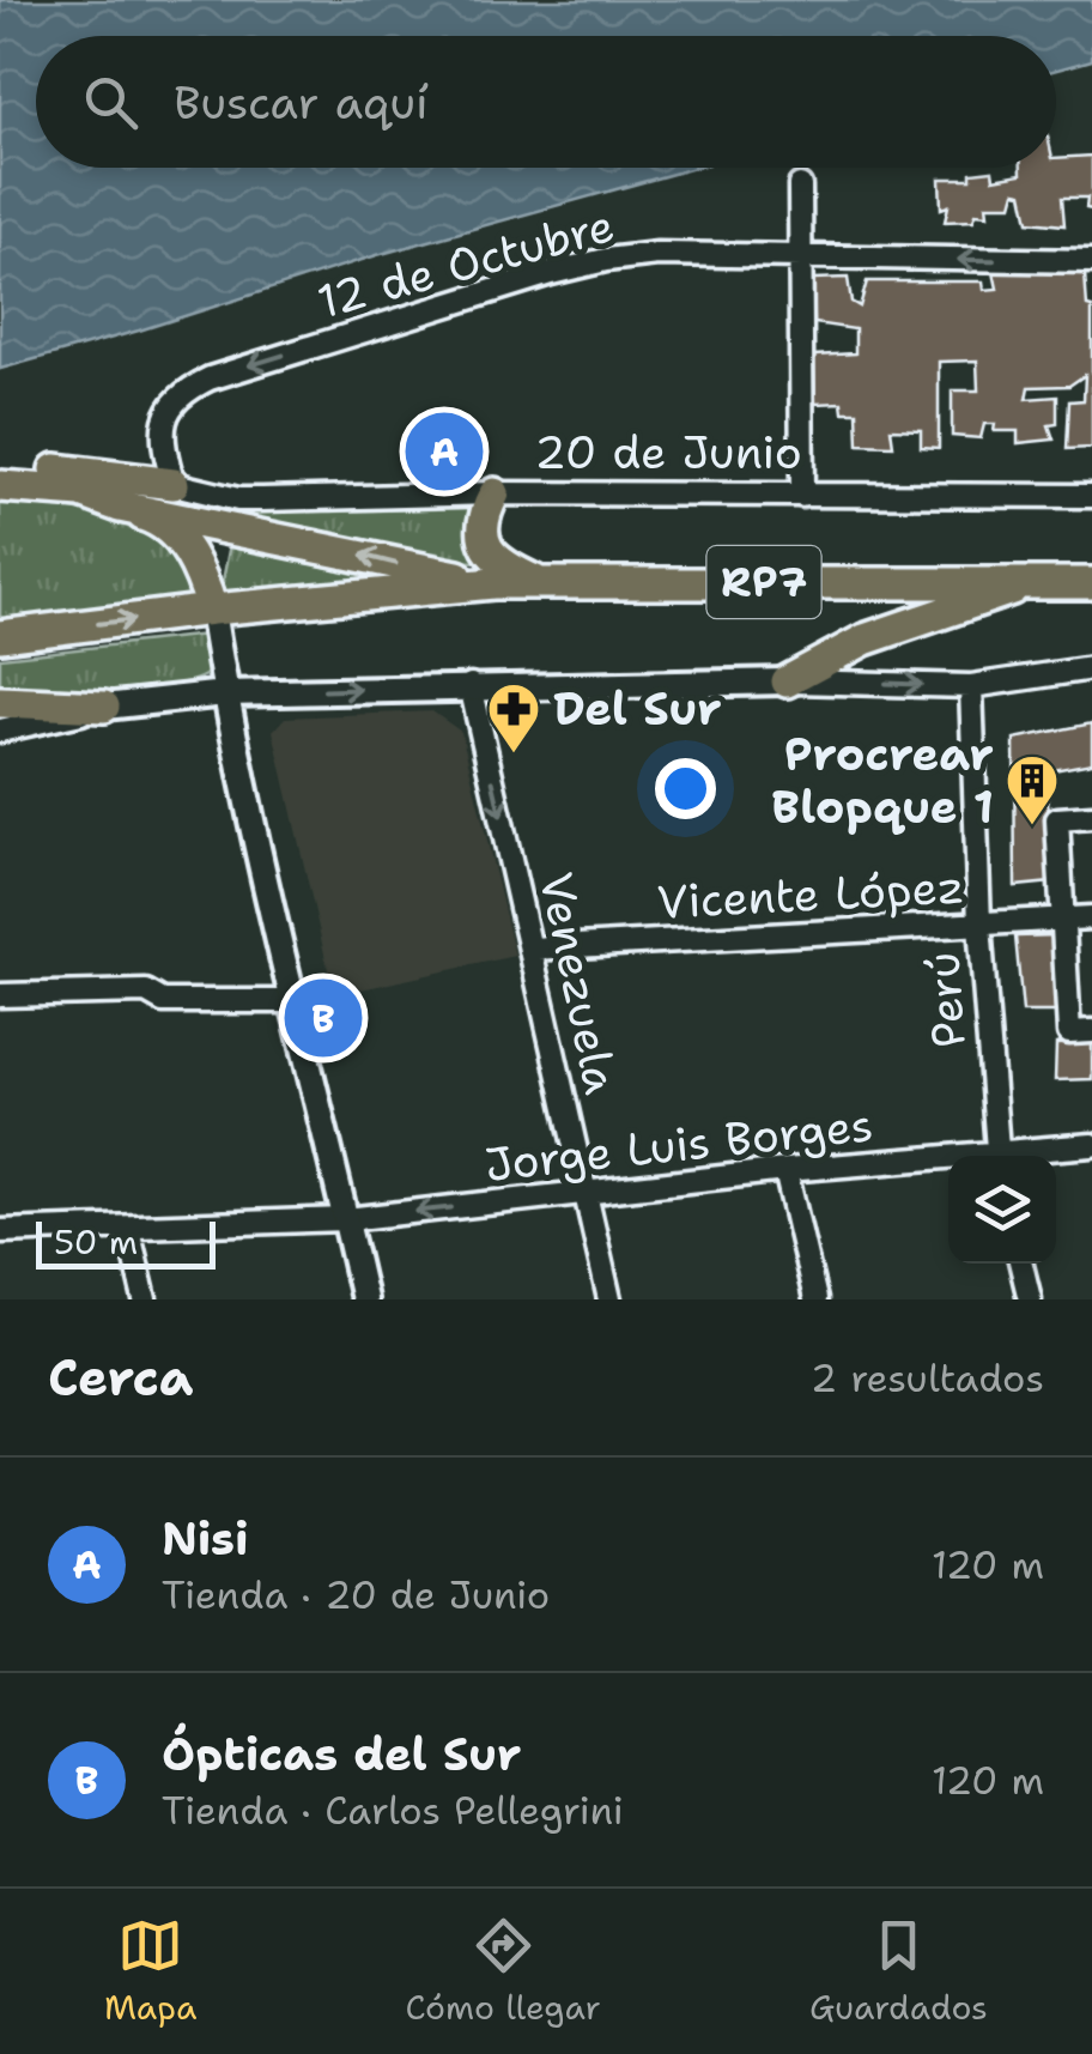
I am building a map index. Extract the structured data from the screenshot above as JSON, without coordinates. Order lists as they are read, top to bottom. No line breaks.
{"streets":{"main road":["RP7"],"street":["12 de Octubre","20 de Junio","Vicente López","Venezuela","Perú","Jorge Luis Borges"]},"crossings":[["12 de Octubre","20 de Junio"],["20 de Junio","RP7"],["Vicente López","Venezuela"],["Vicente López","Perú"],["Venezuela","Jorge Luis Borges"]],"one_way":["12 de Octubre","Venezuela"],"places":{"pharmacy":["Del Sur"],"building":["Procrear Blopque 1"]},"scale_bar":"50 m","page":{"search":"Buscar aquí","pins":["A","B"],"scale":"50 m","heading":["Cerca","2 resultados"],"list":[{"mark":"A","name":"Nisi","note":"Tienda · 20 de Junio","value":"120 m"},{"mark":"B","name":"Ópticas del Sur","note":"Tienda · Carlos Pellegrini","value":"120 m"}],"nav":["Mapa","Cómo llegar","Guardados"]}}
